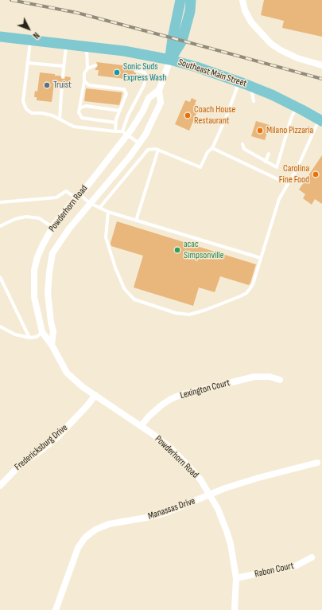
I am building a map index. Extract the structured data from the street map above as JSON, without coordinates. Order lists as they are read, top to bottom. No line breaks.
{"streets":{"main road":["Southeast Main Street"],"street":["Powderhorn Road","Lexington Court","Fredericksburg Drive","Manassas Drive","Rabon Court"]},"crossings":[["Southeast Main Street","Powderhorn Road"],["Powderhorn Road","Lexington Court"],["Powderhorn Road","Fredericksburg Drive"],["Powderhorn Road","Manassas Drive"],["Powderhorn Road","Rabon Court"]],"places":["Sonic Suds Express Wash","Truist","Coach House Restaurant","Milano Pizzaria","Carolina Fine Food","acac Simpsonville"],"north":"bottom right"}
